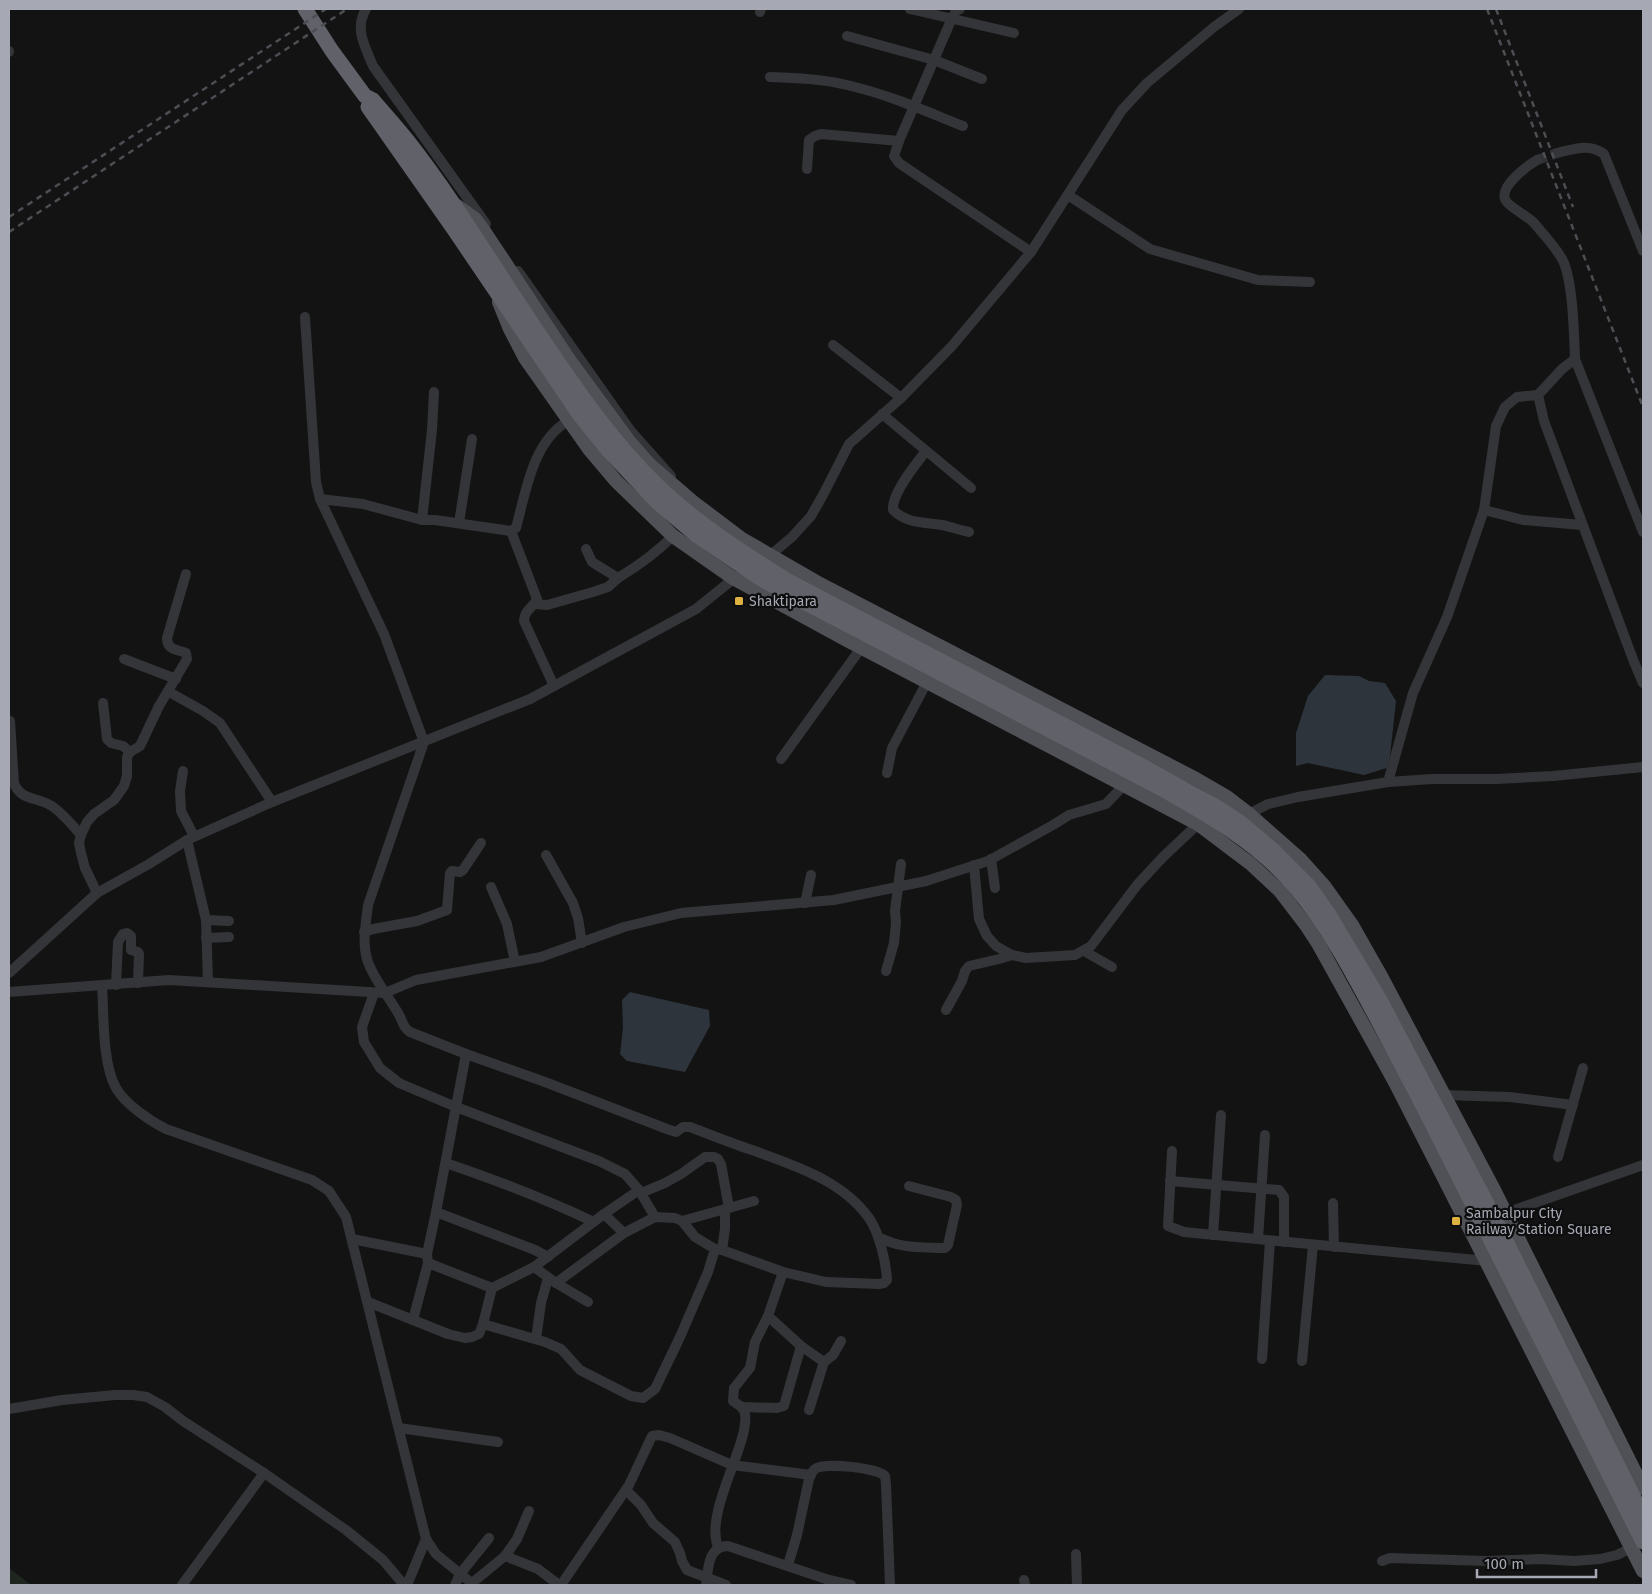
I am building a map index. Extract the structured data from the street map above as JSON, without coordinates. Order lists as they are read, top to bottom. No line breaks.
{"places":{"transit":["Shaktipara","Sambalpur City Railway Station Square"]},"scale_bar":"100 m"}
